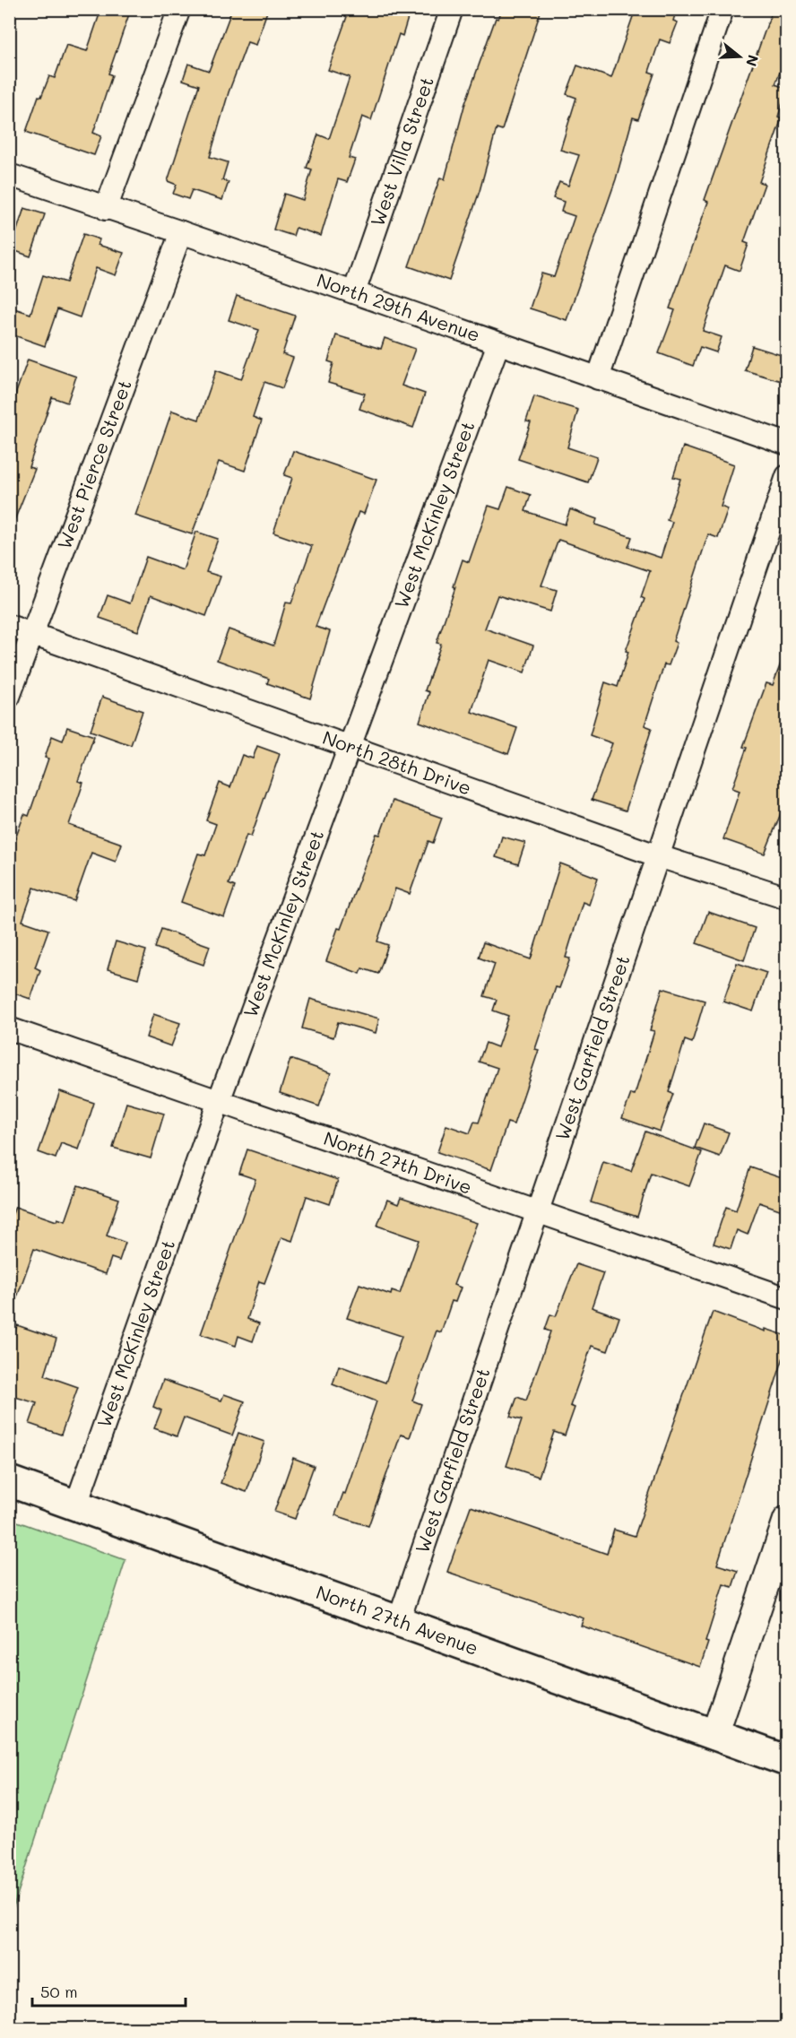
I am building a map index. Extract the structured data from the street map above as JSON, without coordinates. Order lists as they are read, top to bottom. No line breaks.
{"streets":{"main road":["North 27th Avenue"],"street":["West Villa Street","North 29th Avenue","West Pierce Street","West McKinley Street","North 28th Drive","West Garfield Street","North 27th Drive"]},"crossings":[["West Villa Street","North 29th Avenue"],["North 29th Avenue","West Pierce Street"],["North 29th Avenue","West McKinley Street"],["West Pierce Street","North 28th Drive"],["West McKinley Street","North 28th Drive"],["West McKinley Street","North 27th Drive"],["West McKinley Street","North 27th Avenue"],["North 28th Drive","West Garfield Street"],["West Garfield Street","North 27th Drive"],["West Garfield Street","North 27th Avenue"]],"scale_bar":"50 m","north":"right"}
